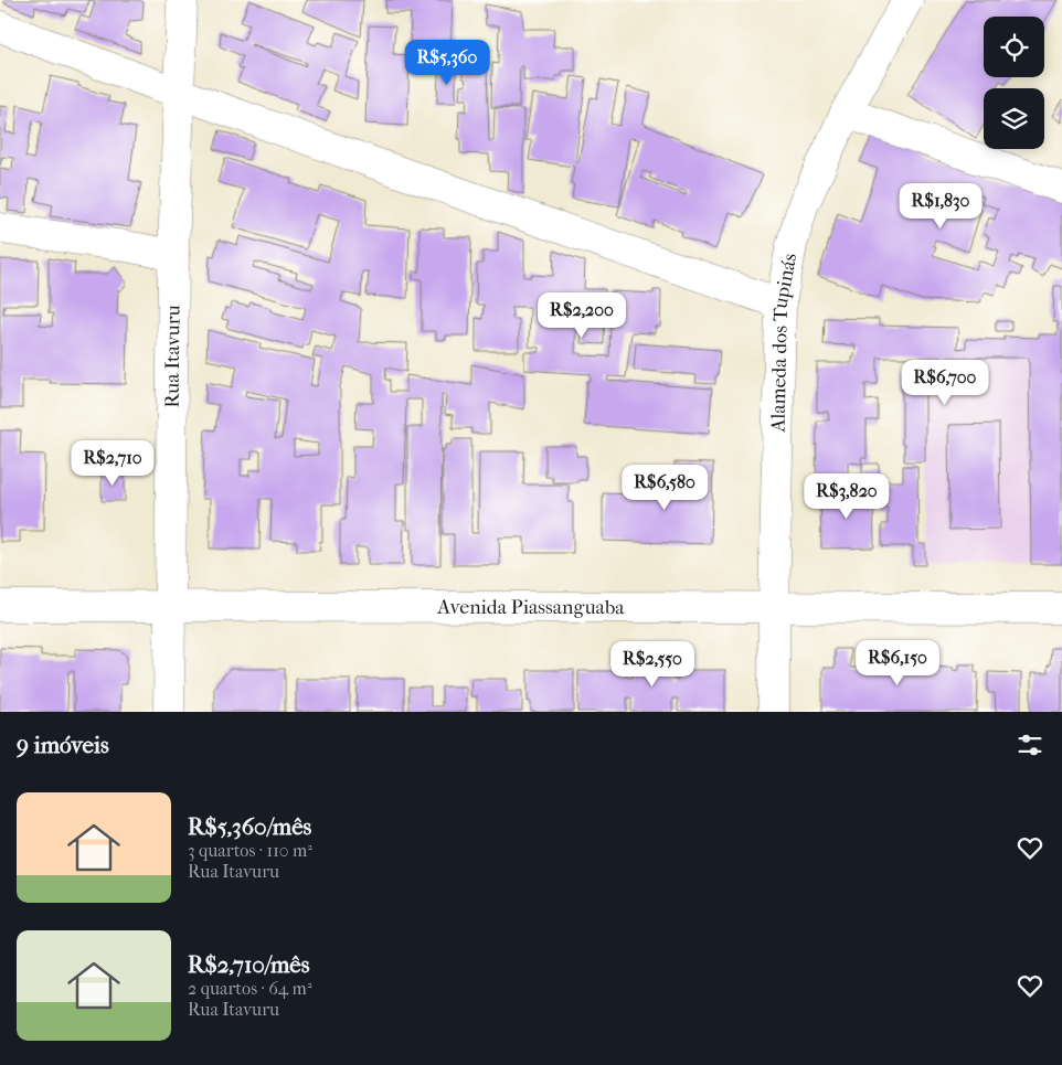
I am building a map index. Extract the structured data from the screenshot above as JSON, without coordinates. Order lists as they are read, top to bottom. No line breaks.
{"streets":{"street":["Alameda dos Tupinás","Rua Itavuru","Avenida Piassanguaba"]},"crossings":[["Alameda dos Tupinás","Avenida Piassanguaba"],["Rua Itavuru","Avenida Piassanguaba"]],"page":{"price":["R$5,360","R$1,830","R$2,200","R$6,700","R$2,710","R$6,580","R$3,820","R$6,150","R$2,550"],"heading":"9 imóveis","list":[{"name":"R$5,360/mês","note":"3 quartos · 110 m² · Rua Itavuru"},{"name":"R$2,710/mês","note":"2 quartos · 64 m² · Rua Itavuru"}]}}
